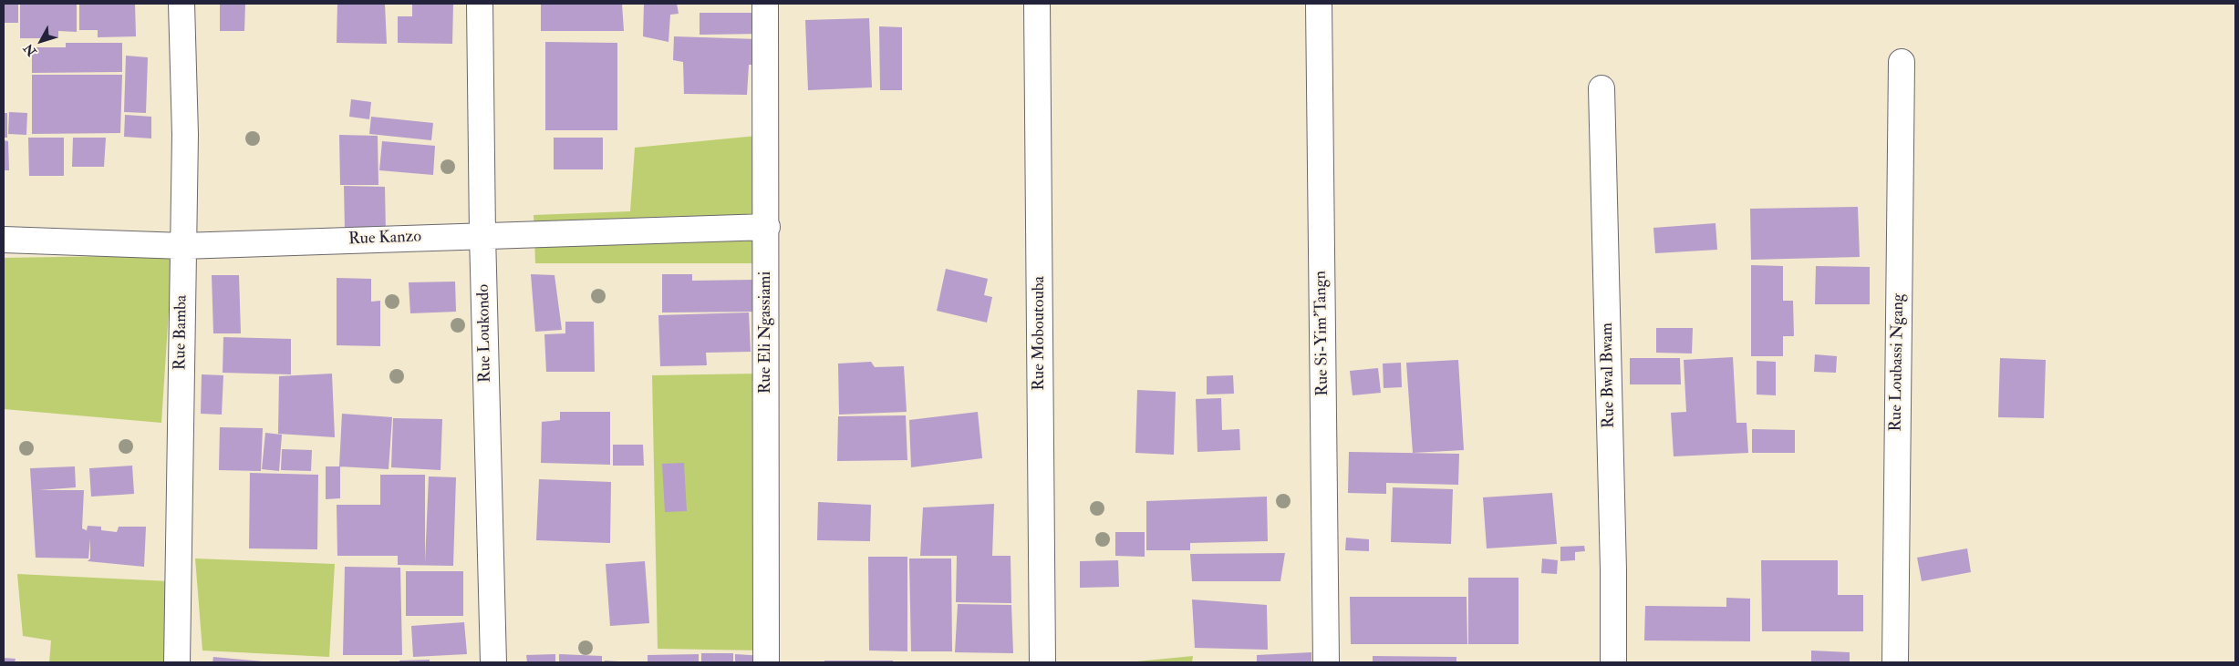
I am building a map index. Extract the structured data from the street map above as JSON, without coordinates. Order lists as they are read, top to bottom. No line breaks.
{"streets":{"street":["Rue Kanzo","Rue Bamba","Rue Eli Ngassiami","Rue Loukondo","Rue Moboutouba","Rue Si-Yim'Tangn","Rue Loubassi Ngang","Rue Bwal Bwam"]},"crossings":[["Rue Kanzo","Rue Bamba"],["Rue Kanzo","Rue Eli Ngassiami"],["Rue Kanzo","Rue Loukondo"]],"north":"bottom left"}
